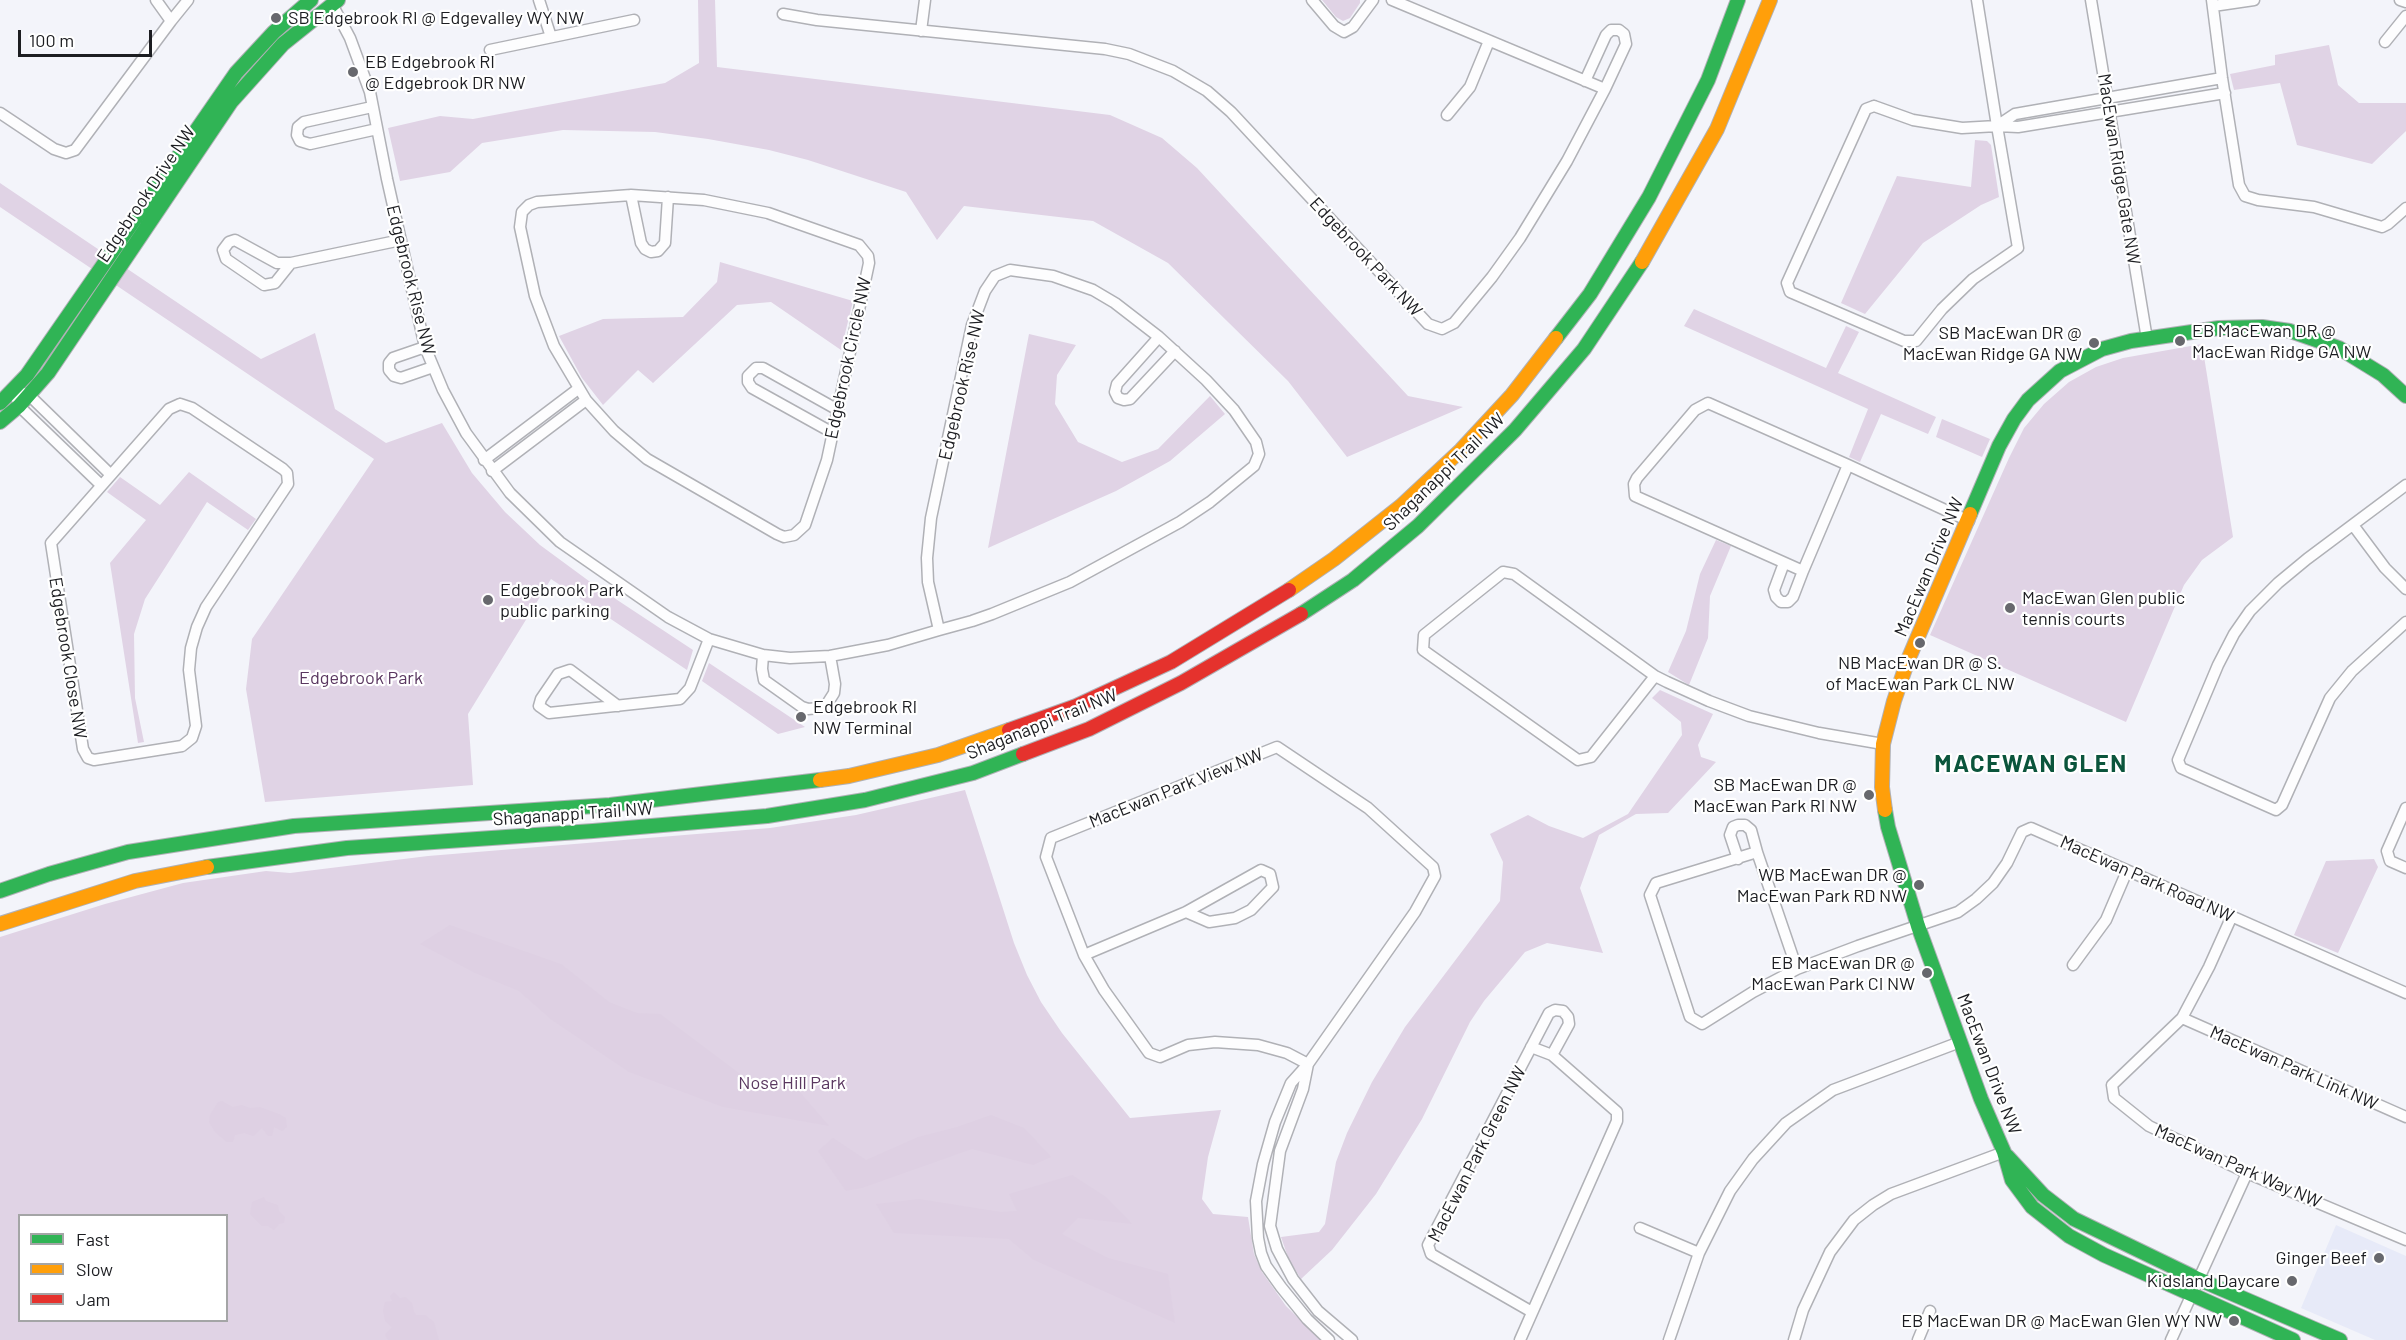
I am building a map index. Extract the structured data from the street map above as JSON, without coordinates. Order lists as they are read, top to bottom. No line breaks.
{"streets":{"main road":["Edgebrook Drive NW","Shaganappi Trail NW","MacEwan Drive NW"],"street":["MacEwan Ridge Gate NW","Edgebrook Park NW","Edgebrook Rise NW","Edgebrook Circle NW","Edgebrook Close NW","MacEwan Park View NW","MacEwan Park Road NW","MacEwan Park Link NW","MacEwan Park Green NW","MacEwan Park Way NW"]},"crossings":[["MacEwan Ridge Gate NW","MacEwan Drive NW"],["Edgebrook Drive NW","Edgebrook Rise NW"],["MacEwan Drive NW","MacEwan Park Road NW"],["MacEwan Park Road NW","MacEwan Park Way NW"],["MacEwan Park Link NW","MacEwan Park Way NW"]],"districts":["MACEWAN GLEN"],"parks":["Edgebrook Park","Nose Hill Park"],"places":["SB Edgebrook RI @ Edgevalley WY NW","EB Edgebrook RI @ Edgebrook DR NW","EB MacEwan DR @ MacEwan Ridge GA NW","SB MacEwan DR @ MacEwan Ridge GA NW","Edgebrook Park public parking","MacEwan Glen public tennis courts","NB MacEwan DR @ S. of MacEwan Park CL NW","Edgebrook RI NW Terminal","SB MacEwan DR @ MacEwan Park RI NW","WB MacEwan DR @ MacEwan Park RD NW","EB MacEwan DR @ MacEwan Park CI NW","Ginger Beef","Kidsland Daycare","EB MacEwan DR @ MacEwan Glen WY NW"],"legend":["Fast","Slow","Jam"],"scale_bar":"100 m"}
